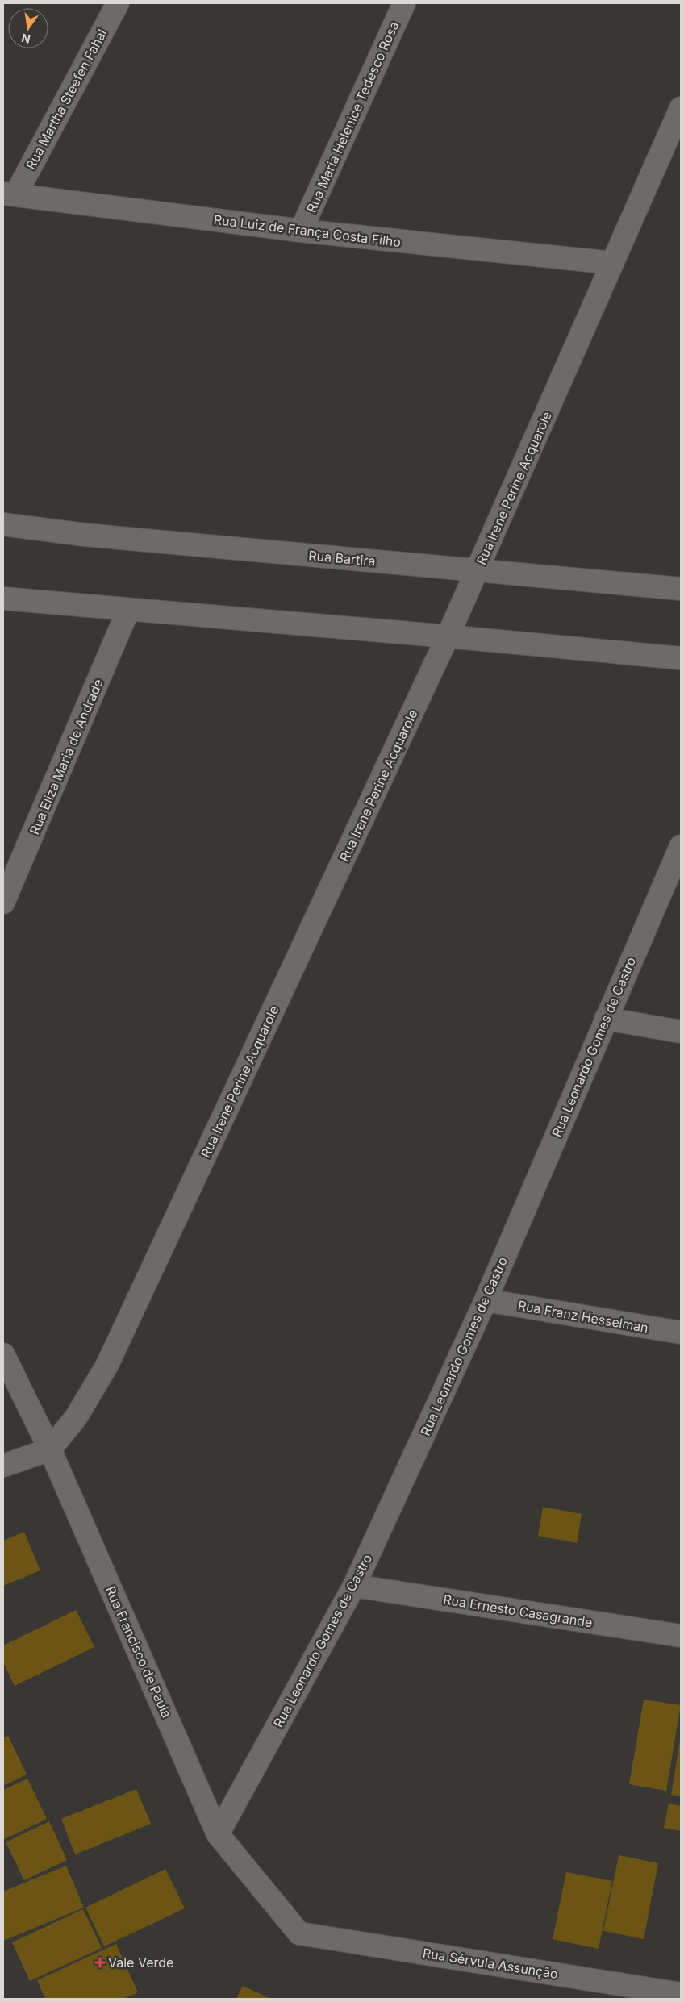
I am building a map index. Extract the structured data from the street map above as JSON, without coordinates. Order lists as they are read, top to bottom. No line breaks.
{"streets":{"street":["Rua Martha Steefen Fahal","Rua Maria Helenice Tedesco Rosa","Rua Luiz de França Costa Filho","Rua Irene Perine Acquarole","Rua Bartira","Rua Eliza Maria de Andrade","Rua Leonardo Gomes de Castro","Rua Franz Hesselman","Rua Ernesto Casagrande","Rua Francisco de Paula","Rua Sérvula Assunção"]},"crossings":[["Rua Martha Steefen Fahal","Rua Luiz de França Costa Filho"],["Rua Maria Helenice Tedesco Rosa","Rua Luiz de França Costa Filho"],["Rua Luiz de França Costa Filho","Rua Irene Perine Acquarole"],["Rua Irene Perine Acquarole","Rua Bartira"],["Rua Irene Perine Acquarole","Rua Francisco de Paula"],["Rua Leonardo Gomes de Castro","Rua Franz Hesselman"],["Rua Leonardo Gomes de Castro","Rua Ernesto Casagrande"],["Rua Leonardo Gomes de Castro","Rua Francisco de Paula"],["Rua Francisco de Paula","Rua Sérvula Assunção"]],"places":{"health":["Vale Verde"]},"north":"bottom"}
